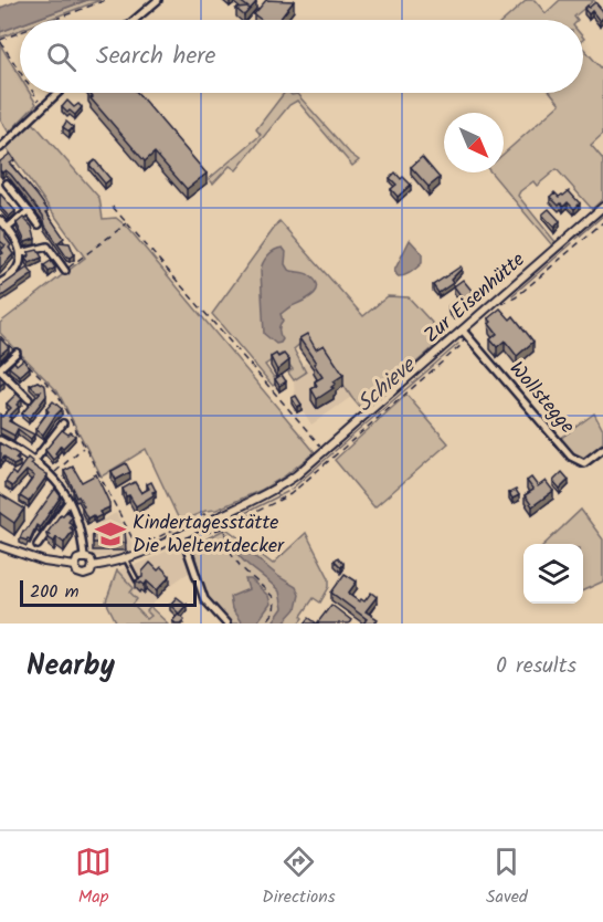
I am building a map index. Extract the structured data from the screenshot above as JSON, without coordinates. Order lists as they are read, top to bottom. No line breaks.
{"streets":{"street":["Zur Eisenhütte","Wollstegge"]},"crossings":[["Zur Eisenhütte","Wollstegge"]],"water":["Schieve"],"places":{"school or university":["Kindertagesstätte Die Weltentdecker"]},"scale_bar":"200 m","north":"bottom right","page":{"search":"Search here","scale":"200 m","heading":["Nearby","0 results"],"nav":["Map","Directions","Saved"]}}
